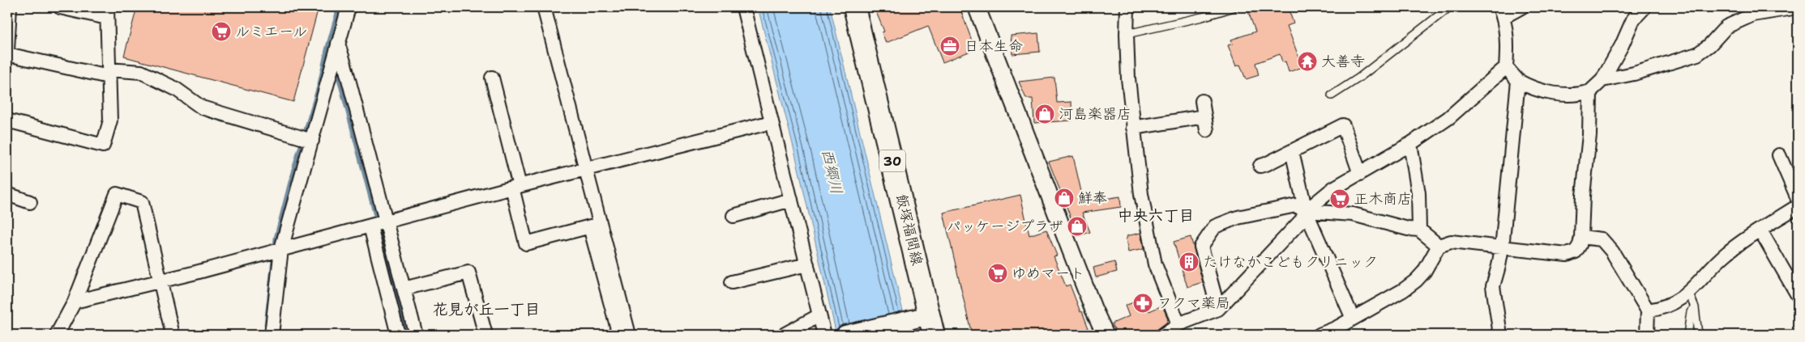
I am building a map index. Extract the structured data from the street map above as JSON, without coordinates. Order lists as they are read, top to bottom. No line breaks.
{"streets":{"main road":["30","飯塚福間線"]},"districts":["中央六丁目","花見が丘一丁目"],"water":["西郷川"],"places":{"supermarket":["ルミエール","正木商店","ゆめマート"],"office":["日本生命"],"temple":["大善寺"],"shop":["河島楽器店","鮮奉","パッケージプラザ"],"building":["たけなかこどもクリニック"],"pharmacy":["フクマ薬局"]}}
